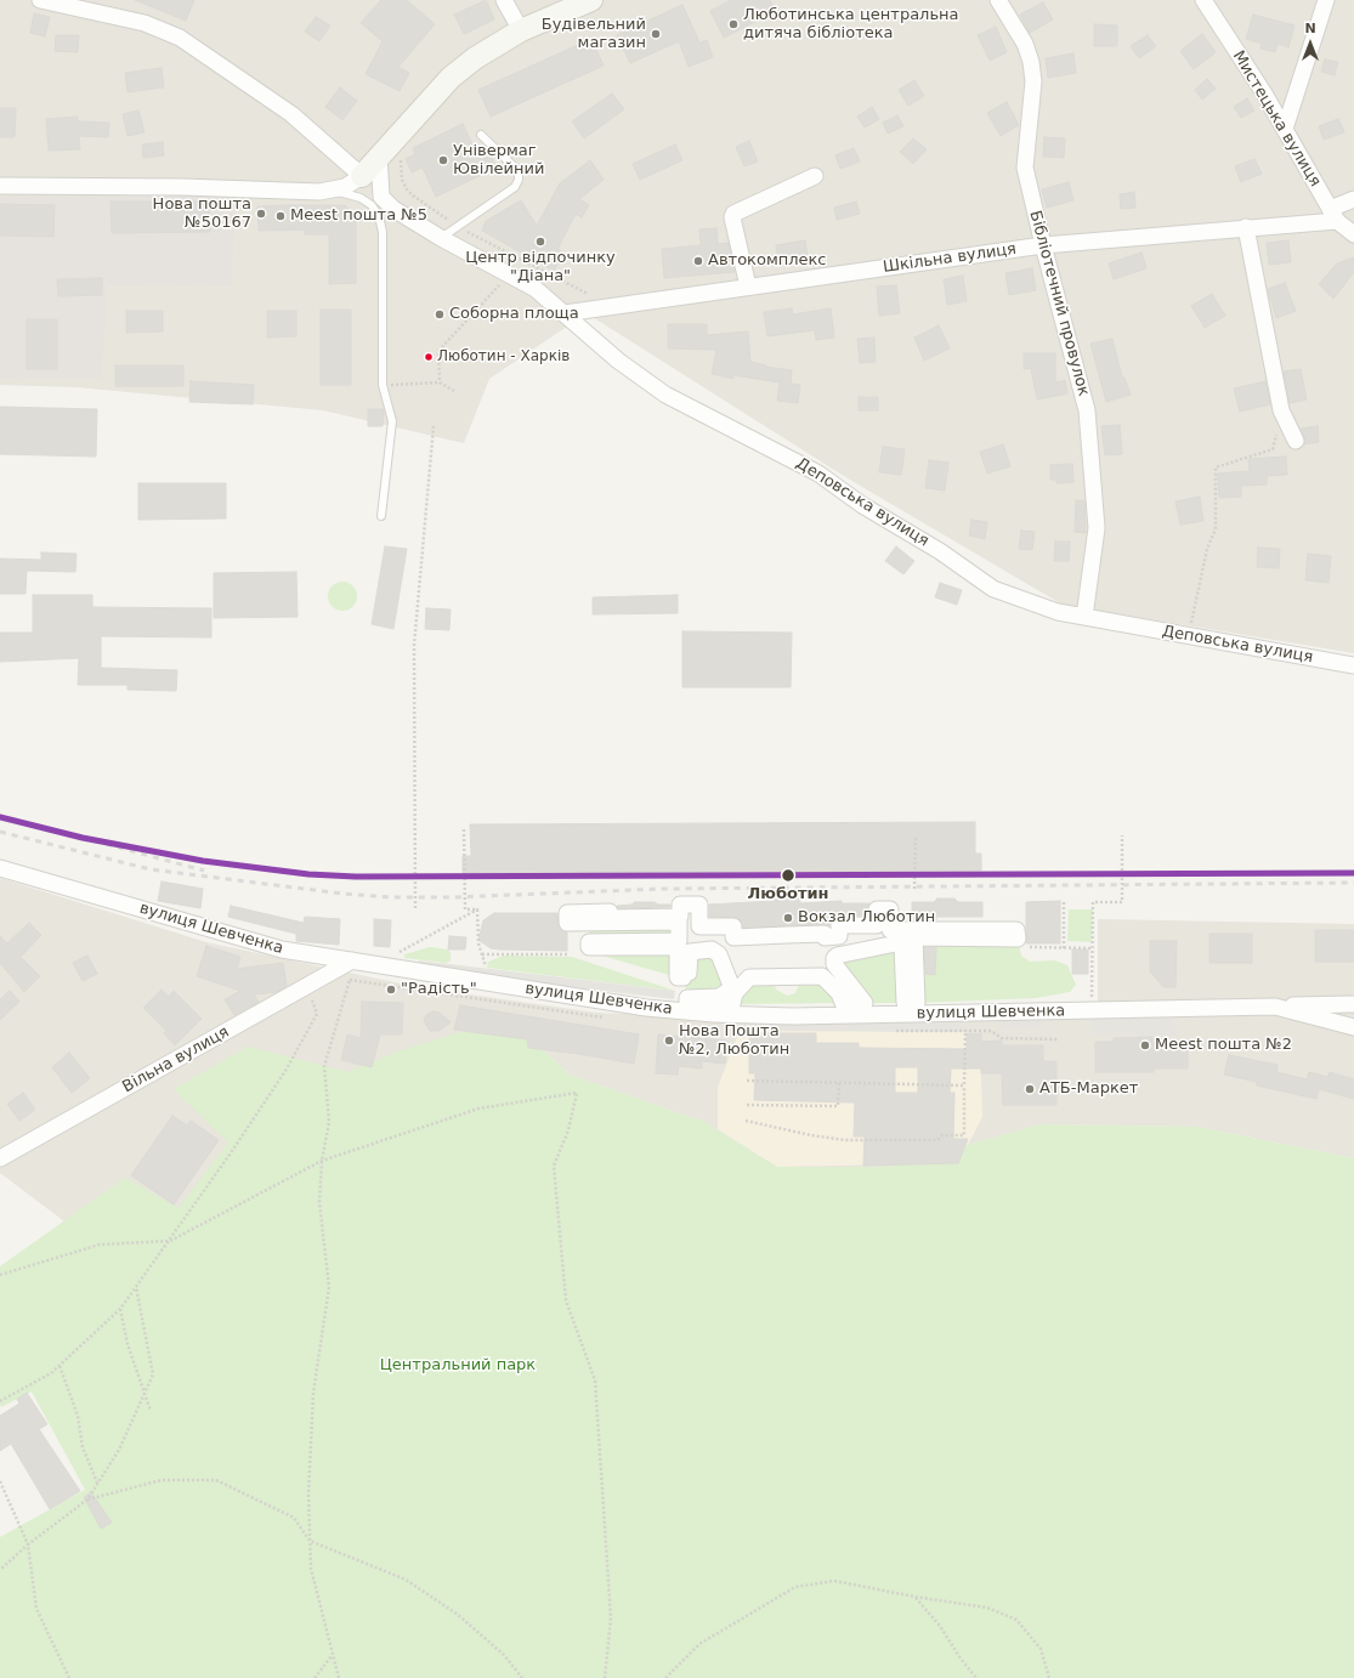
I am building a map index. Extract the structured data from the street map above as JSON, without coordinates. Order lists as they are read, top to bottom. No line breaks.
{"streets":{"street":["Мистецька вулиця","Шкільна вулиця","Бібліотечний провулок","Деповська вулиця","вулиця Шевченка","Вільна вулиця"]},"crossings":[["Мистецька вулиця","Шкільна вулиця"],["Шкільна вулиця","Бібліотечний провулок"],["Шкільна вулиця","Деповська вулиця"],["Бібліотечний провулок","Деповська вулиця"],["вулиця Шевченка","Вільна вулиця"]],"parks":["Центральний парк"],"places":["Люботинська центральна дитяча бібліотека","Будівельний магазин","Універмаг Ювілейний","Нова пошта №50167","Meest пошта №5","Центр відпочинку \"Діана\"","Автокомплекс","Соборна площа","Люботин - Харків","Люботин","Вокзал Люботин","\"Радість\"","Нова Пошта №2, Люботин","Meest пошта №2","АТБ-Маркет"],"north":"top"}
